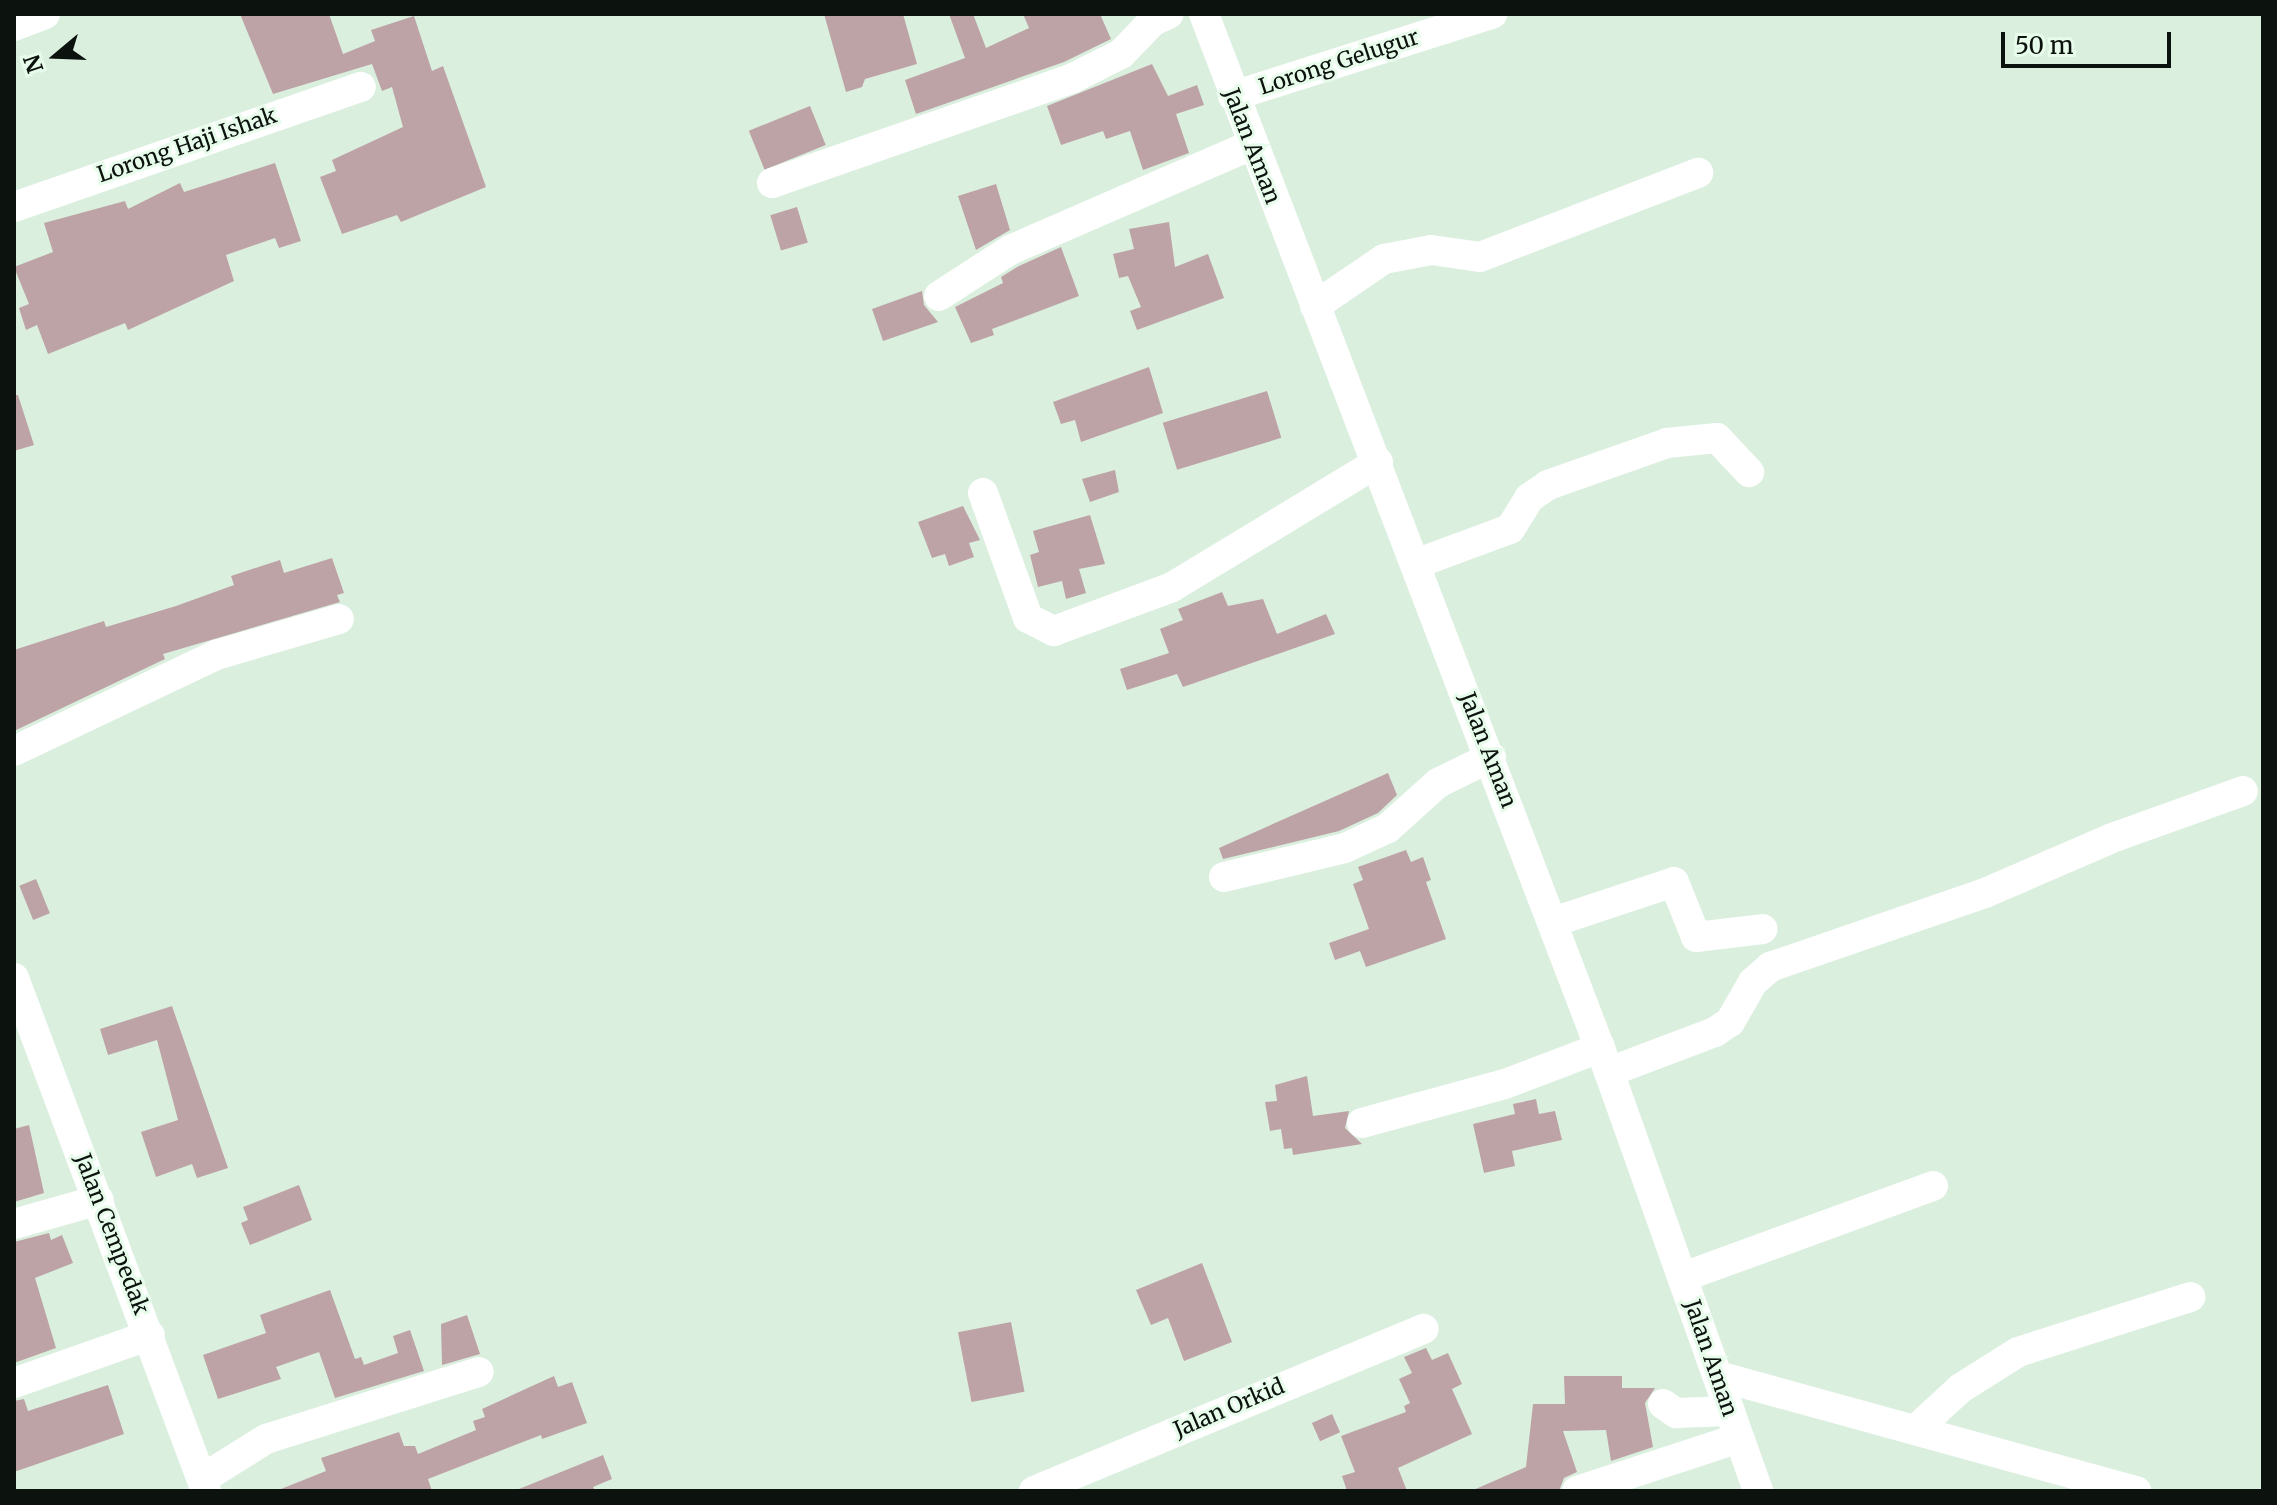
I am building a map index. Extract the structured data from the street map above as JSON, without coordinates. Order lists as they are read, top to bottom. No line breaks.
{"streets":{"street":["Lorong Gelugur","Lorong Haji Ishak","Jalan Aman","Jalan Cempedak","Jalan Orkid"]},"crossings":[["Lorong Gelugur","Jalan Aman"]],"scale_bar":"50 m","north":"left"}
